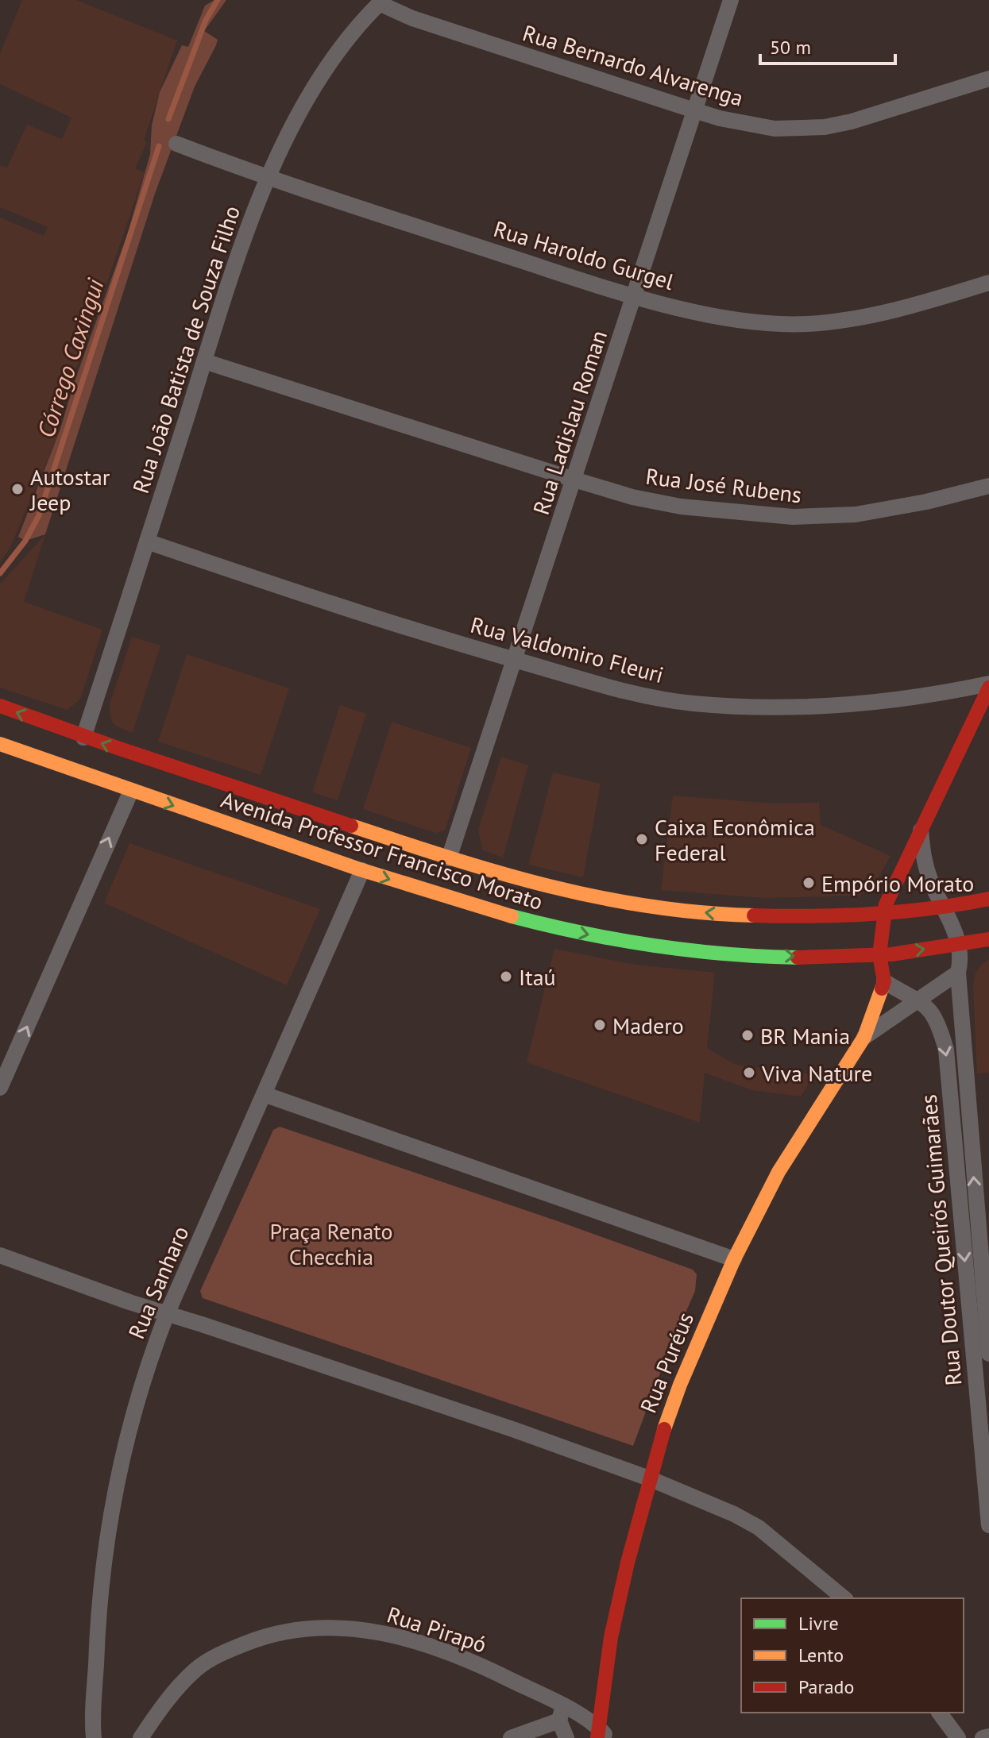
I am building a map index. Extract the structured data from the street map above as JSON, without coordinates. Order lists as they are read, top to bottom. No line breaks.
{"streets":{"main road":["Avenida Professor Francisco Morato","Rua Puréus"],"street":["Rua Bernardo Alvarenga","Rua Haroldo Gurgel","Rua João Batista de Souza Filho","Rua Ladislau Roman","Rua José Rubens","Rua Valdomiro Fleuri","Rua Doutor Queirós Guimarães","Rua Sanharo","Rua Pirapó"]},"crossings":[["Rua Bernardo Alvarenga","Rua João Batista de Souza Filho"],["Rua Bernardo Alvarenga","Rua Ladislau Roman"],["Rua Haroldo Gurgel","Rua João Batista de Souza Filho"],["Rua Haroldo Gurgel","Rua Ladislau Roman"],["Rua João Batista de Souza Filho","Rua José Rubens"],["Rua João Batista de Souza Filho","Rua Valdomiro Fleuri"],["Rua João Batista de Souza Filho","Avenida Professor Francisco Morato"],["Rua Ladislau Roman","Rua José Rubens"],["Rua Ladislau Roman","Rua Valdomiro Fleuri"],["Rua Ladislau Roman","Avenida Professor Francisco Morato"],["Rua Valdomiro Fleuri","Rua Puréus"],["Avenida Professor Francisco Morato","Rua Sanharo"],["Avenida Professor Francisco Morato","Rua Puréus"],["Rua Doutor Queirós Guimarães","Rua Puréus"],["Rua Puréus","Rua Pirapó"]],"water":["Córrego Caxingui"],"parks":["Praça Renato Checchia"],"places":["Autostar Jeep","Caixa Econômica Federal","Empório Morato","Itaú","Madero","BR Mania","Viva Nature"],"legend":["Livre","Lento","Parado"],"scale_bar":"50 m"}
